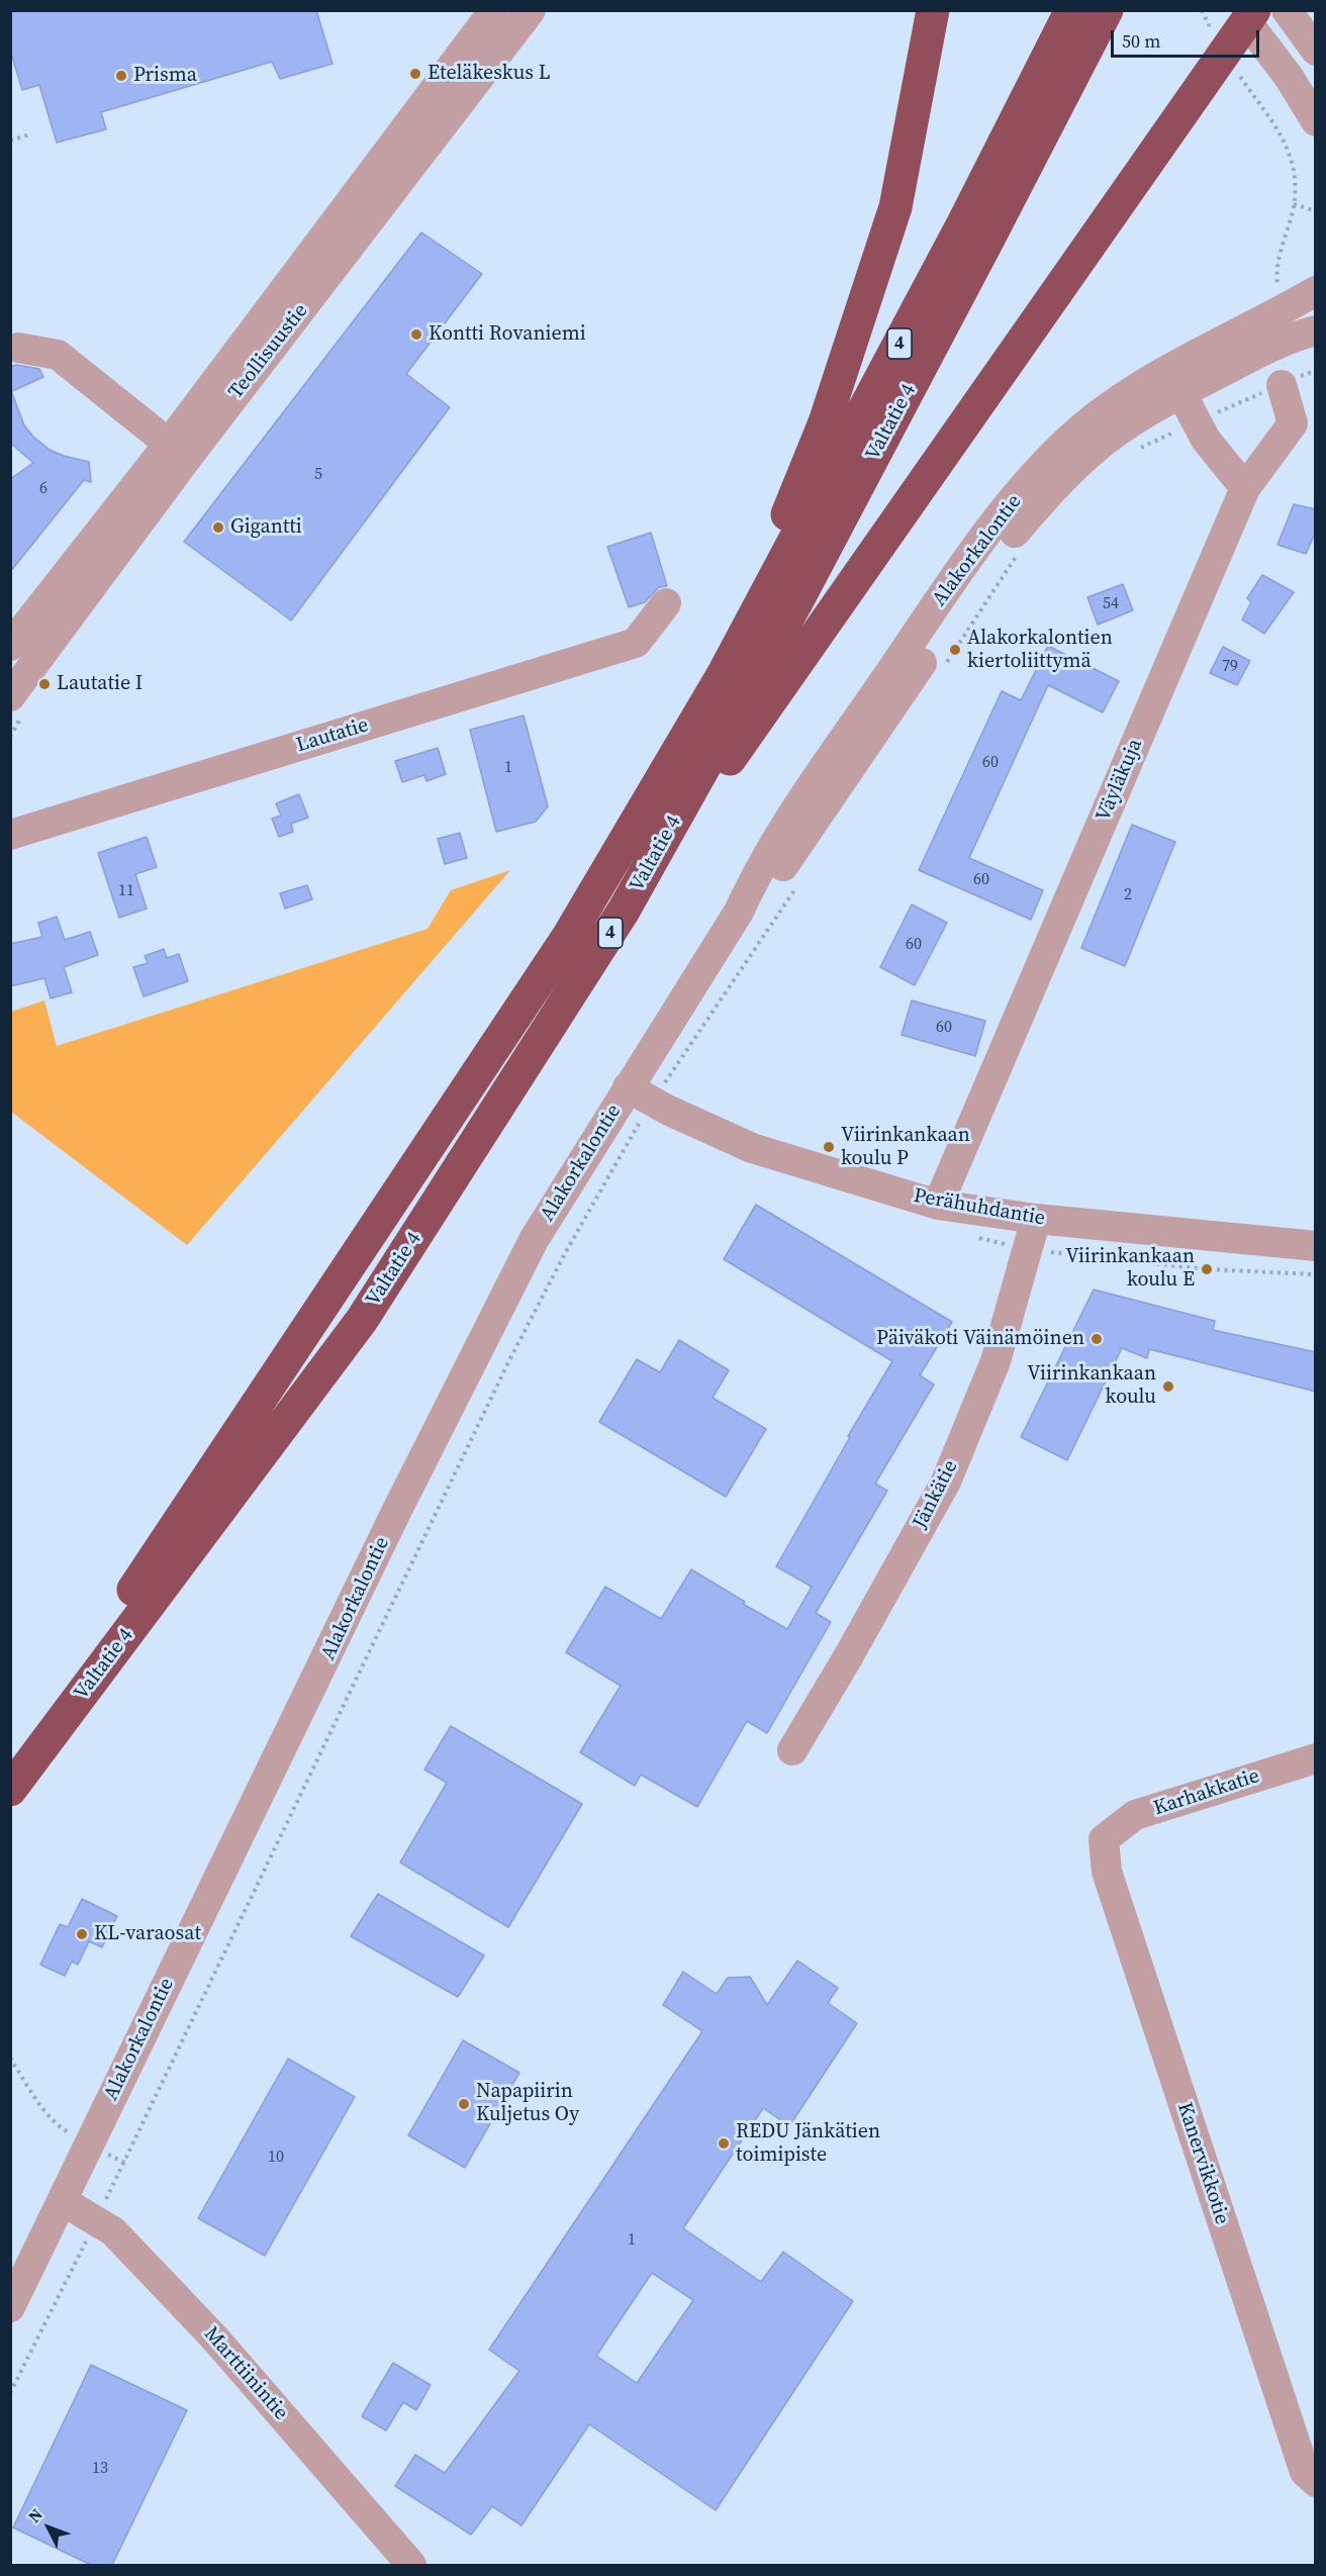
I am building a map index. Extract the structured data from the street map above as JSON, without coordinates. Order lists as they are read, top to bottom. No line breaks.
{"streets":{"highway":["4","Valtatie 4"],"street":["Teollisuustie","Alakorkalontie","Lautatie","Väyläkuja","Perähuhdantie","Jänkätie","Karhakkatie","Kanervikkotie","Marttiinintie"]},"crossings":[["Alakorkalontie","Perähuhdantie"],["Alakorkalontie","Marttiinintie"],["Väyläkuja","Perähuhdantie"],["Perähuhdantie","Jänkätie"],["Karhakkatie","Kanervikkotie"]],"places":["Eteläkeskus L","Prisma","Kontti Rovaniemi","Gigantti","Alakorkalontien kiertoliittymä","Lautatie I","Viirinkankaan koulu P","Viirinkankaan koulu E","Päiväkoti Väinämöinen","Viirinkankaan koulu","KL-varaosat","Napapiirin Kuljetus Oy","REDU Jänkätien toimipiste"],"house_numbers":["5","6","54","79","60","1","60","11","2","60","60","10","1","13"],"scale_bar":"50 m","north":"top left"}
